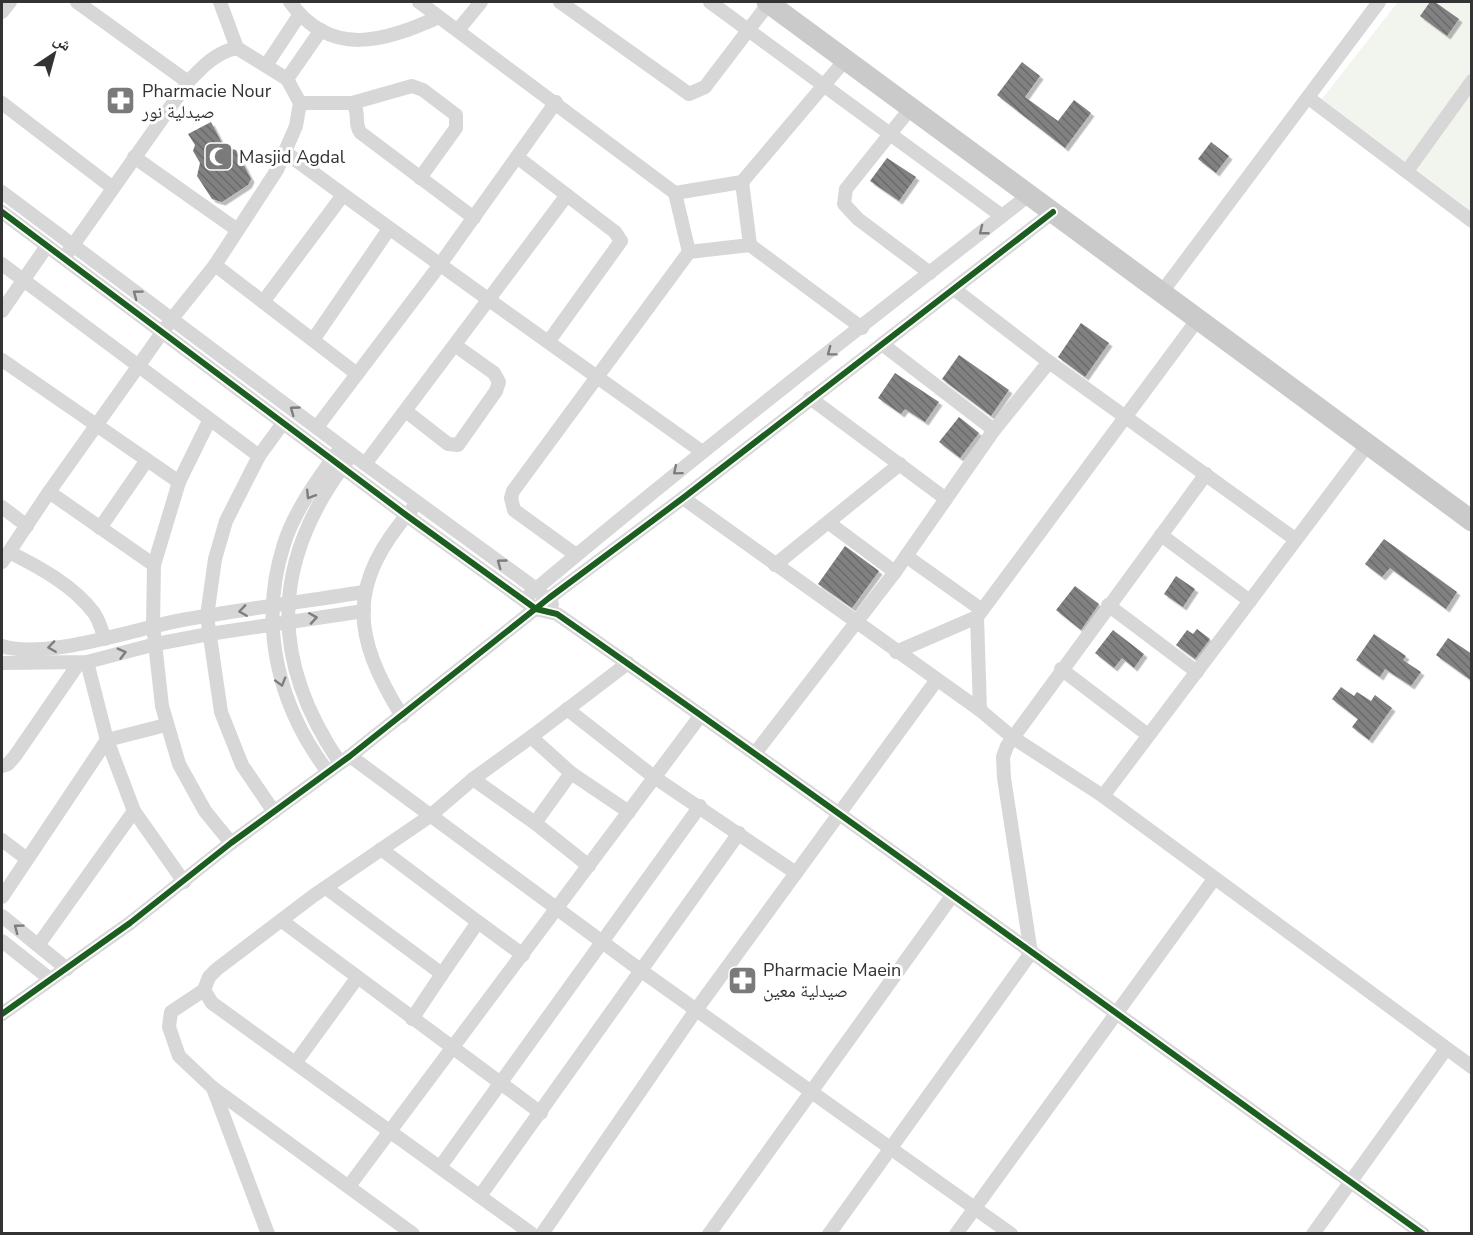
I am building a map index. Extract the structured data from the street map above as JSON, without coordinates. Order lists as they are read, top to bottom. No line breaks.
{"places":{"pharmacy":["Pharmacie Nour صيدلية نور","Pharmacie Maein صيدلية معين"],"mosque":["Masjid Agdal"]},"north":"top right"}
